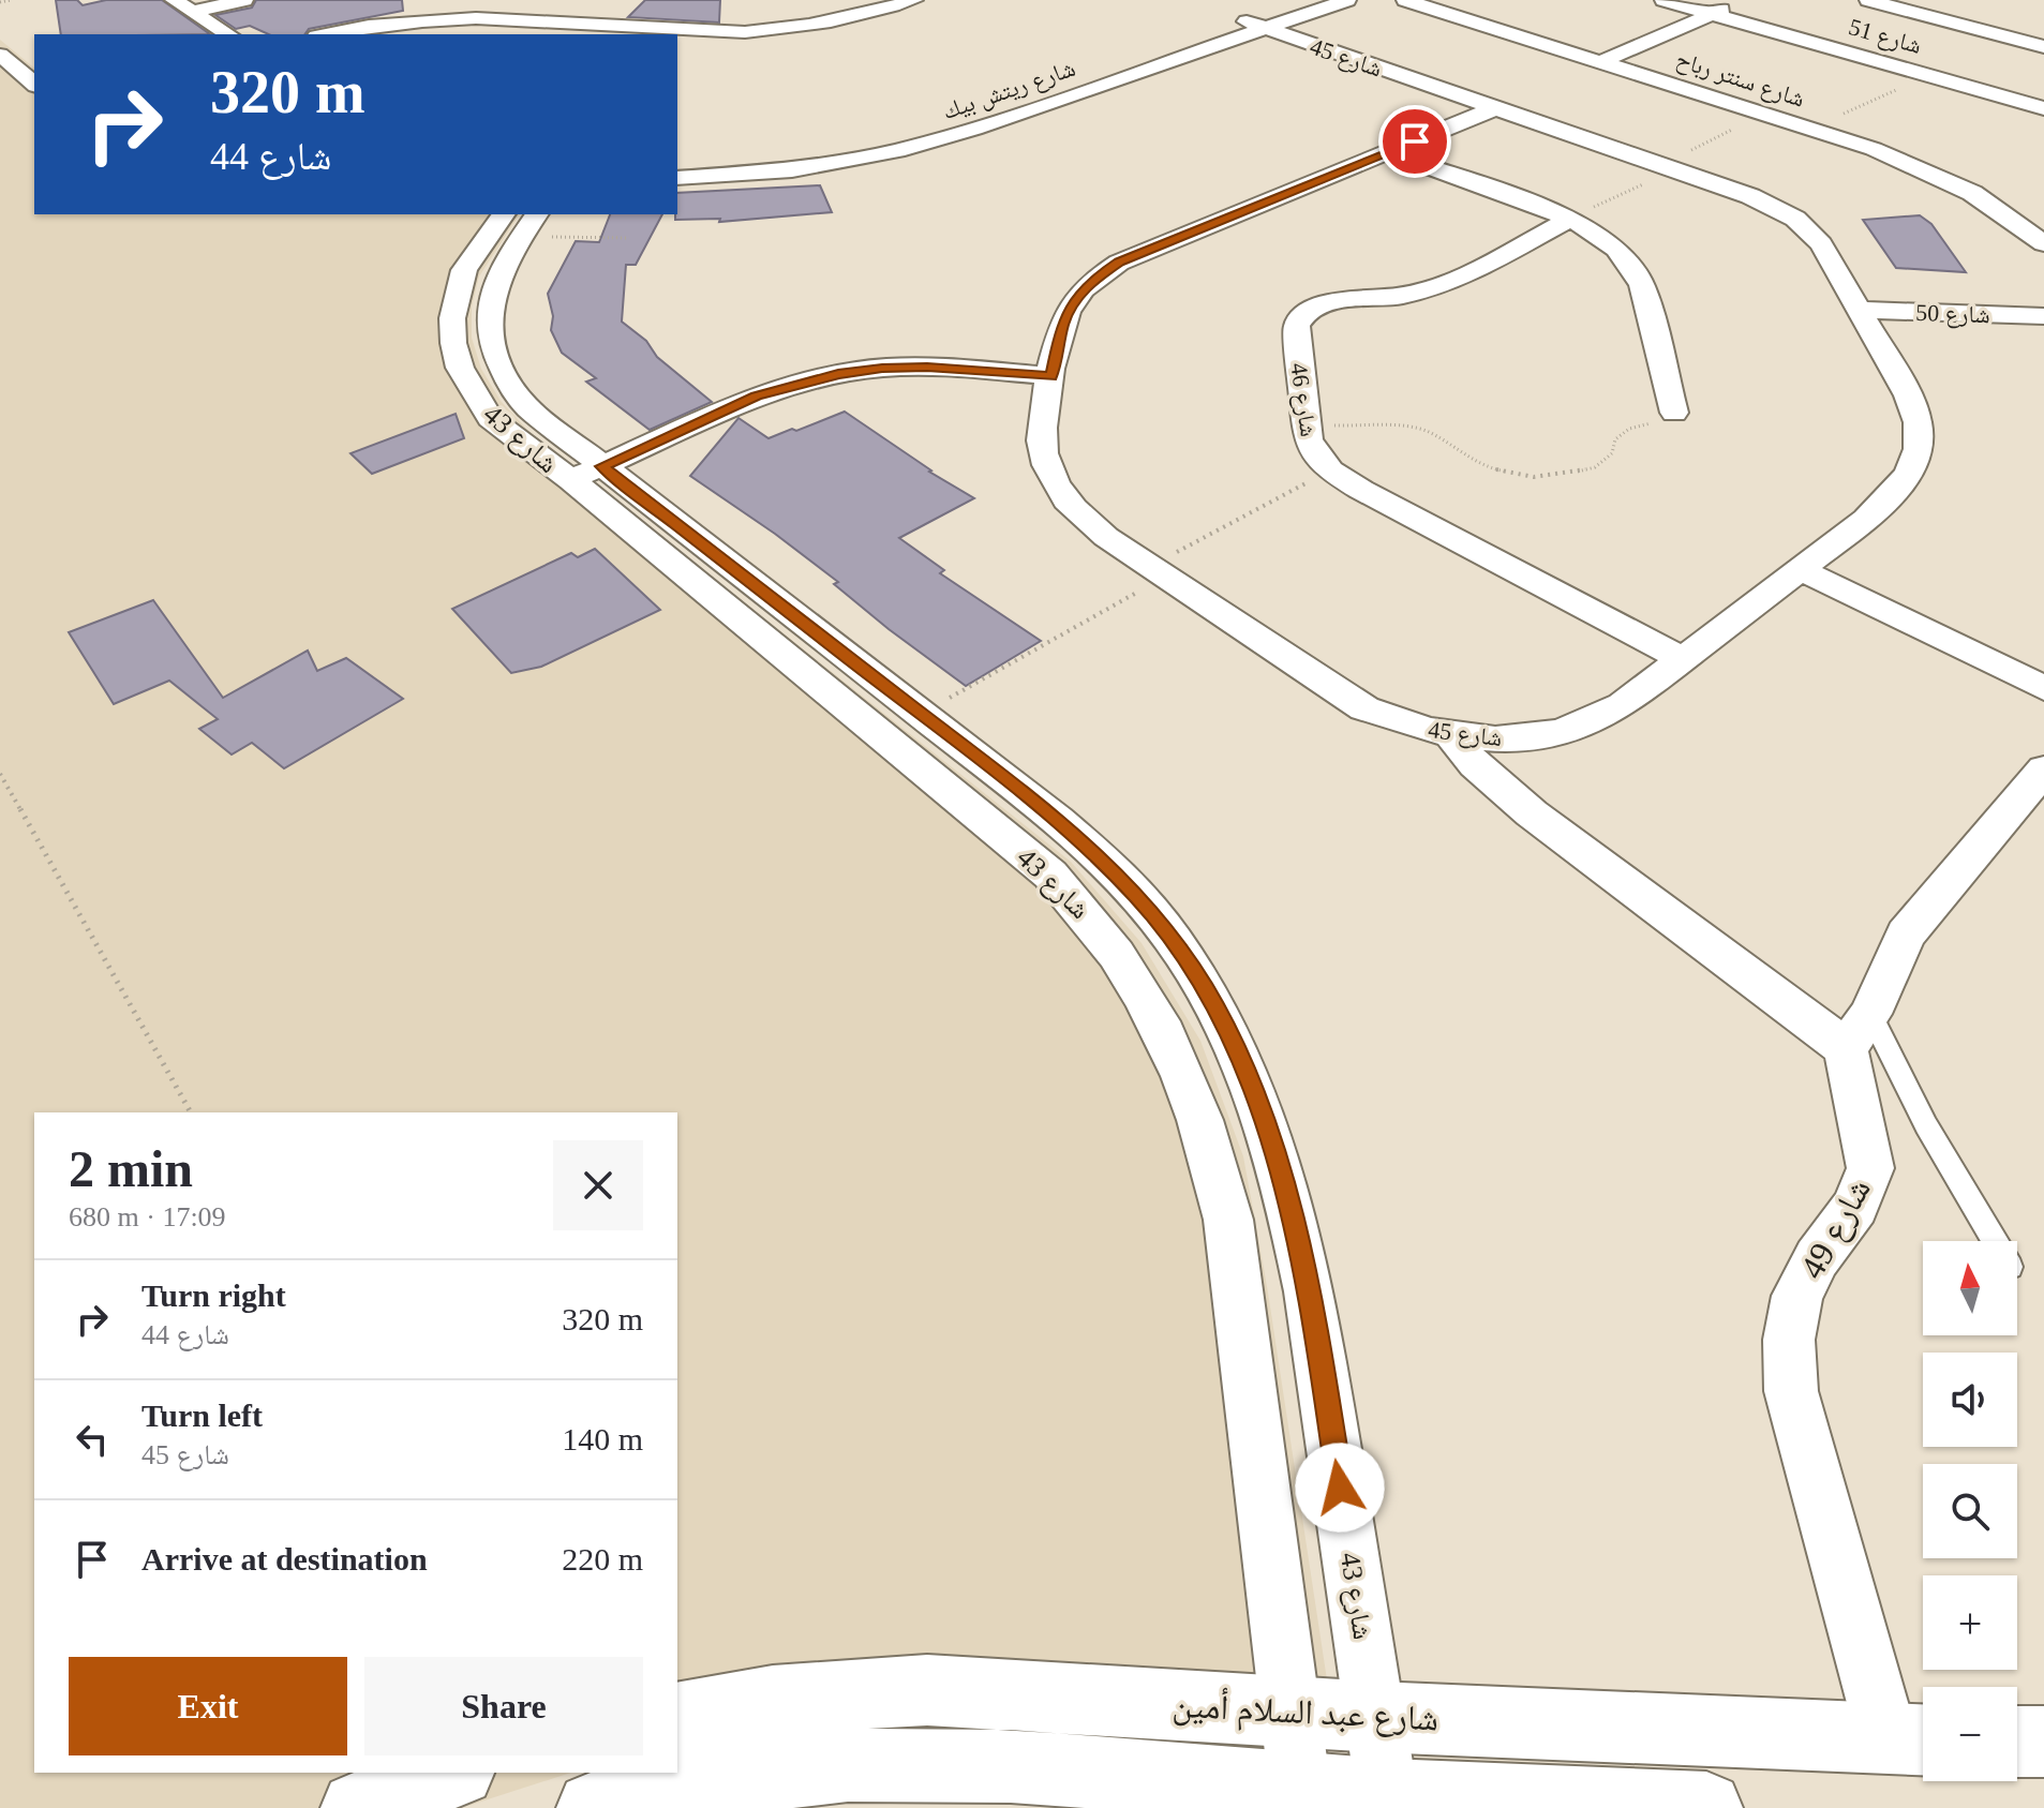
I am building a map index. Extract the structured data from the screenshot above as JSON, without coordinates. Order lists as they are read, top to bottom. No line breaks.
{"streets":{"street":["شارع 51","شارع 45","شارع سنتر رباح","شارع ريتش بيك","شارع 50","شارع 46","شارع 43","شارع 49","شارع عبد السلام أمين"]},"crossings":[["شارع 45","شارع ريتش بيك"],["شارع 45","شارع 50"],["شارع 45","شارع 46"],["شارع 43","شارع عبد السلام أمين"],["شارع 49","شارع عبد السلام أمين"]],"north":"top","page":{"turn":["320 m","شارع 44"],"heading":["2 min","680 m · 17:09"],"map_buttons":["+","−"],"list":[{"name":"Turn right","note":"شارع 44","value":"320 m"},{"name":"Turn left","note":"شارع 45","value":"140 m"},{"name":"Arrive at destination","value":"220 m"}],"buttons":["Exit","Share"]}}
